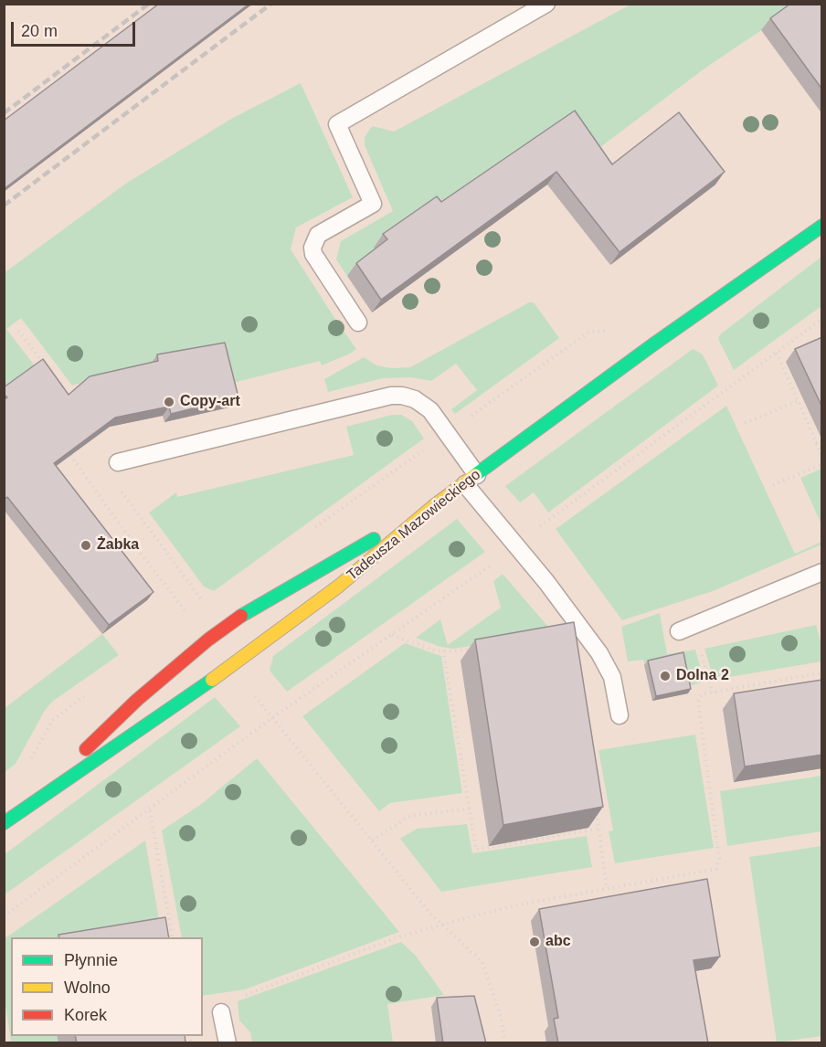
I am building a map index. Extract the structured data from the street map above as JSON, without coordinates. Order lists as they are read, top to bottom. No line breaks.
{"streets":{"street":["Tadeusza Mazowieckiego"]},"places":["Copy-art","Żabka","Dolna 2","abc"],"legend":["Płynnie","Wolno","Korek"],"scale_bar":"20 m"}
